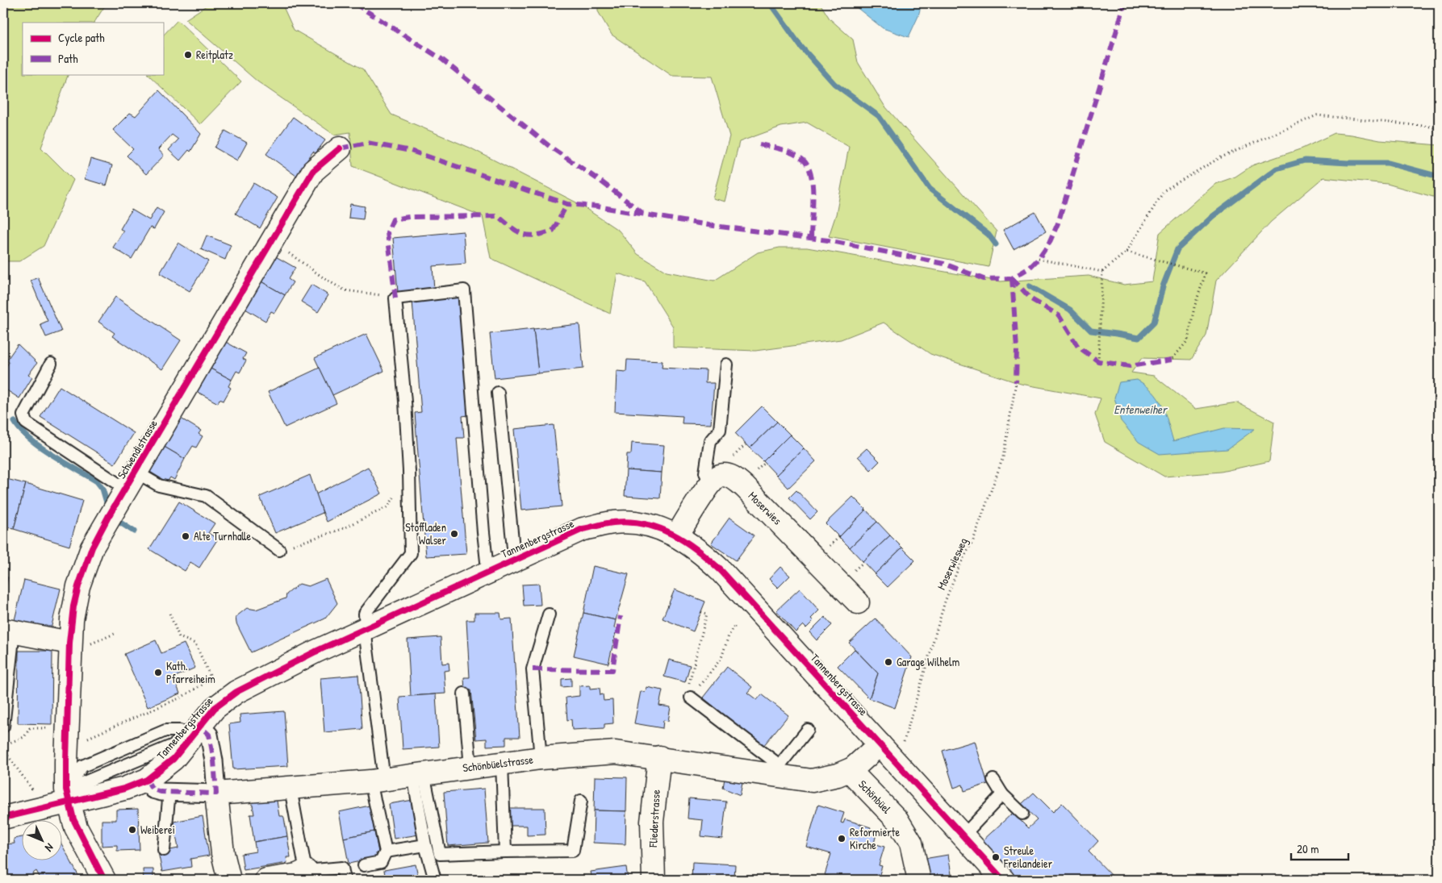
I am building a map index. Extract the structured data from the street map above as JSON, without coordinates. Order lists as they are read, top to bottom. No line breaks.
{"streets":{"street":["Schwendistrasse","Moserwies","Tannenbergstrasse","Schönbüelstrasse","Schönbüel","Fliederstrasse"],"path":["Moserwiesweg"]},"crossings":[["Schwendistrasse","Tannenbergstrasse"],["Tannenbergstrasse","Schönbüelstrasse"],["Tannenbergstrasse","Schönbüel"],["Schönbüelstrasse","Schönbüel"],["Schönbüelstrasse","Fliederstrasse"]],"water":["Entenweiher"],"places":["Reitplatz","Stoffladen Walser","Alte Turnhalle","Garage Wilhelm","Kath. Pfarreiheim","Weiberei","Reformierte Kirche","Streule Freilandeier"],"legend":["Cycle path","Path"],"scale_bar":"20 m","north":"bottom right"}
